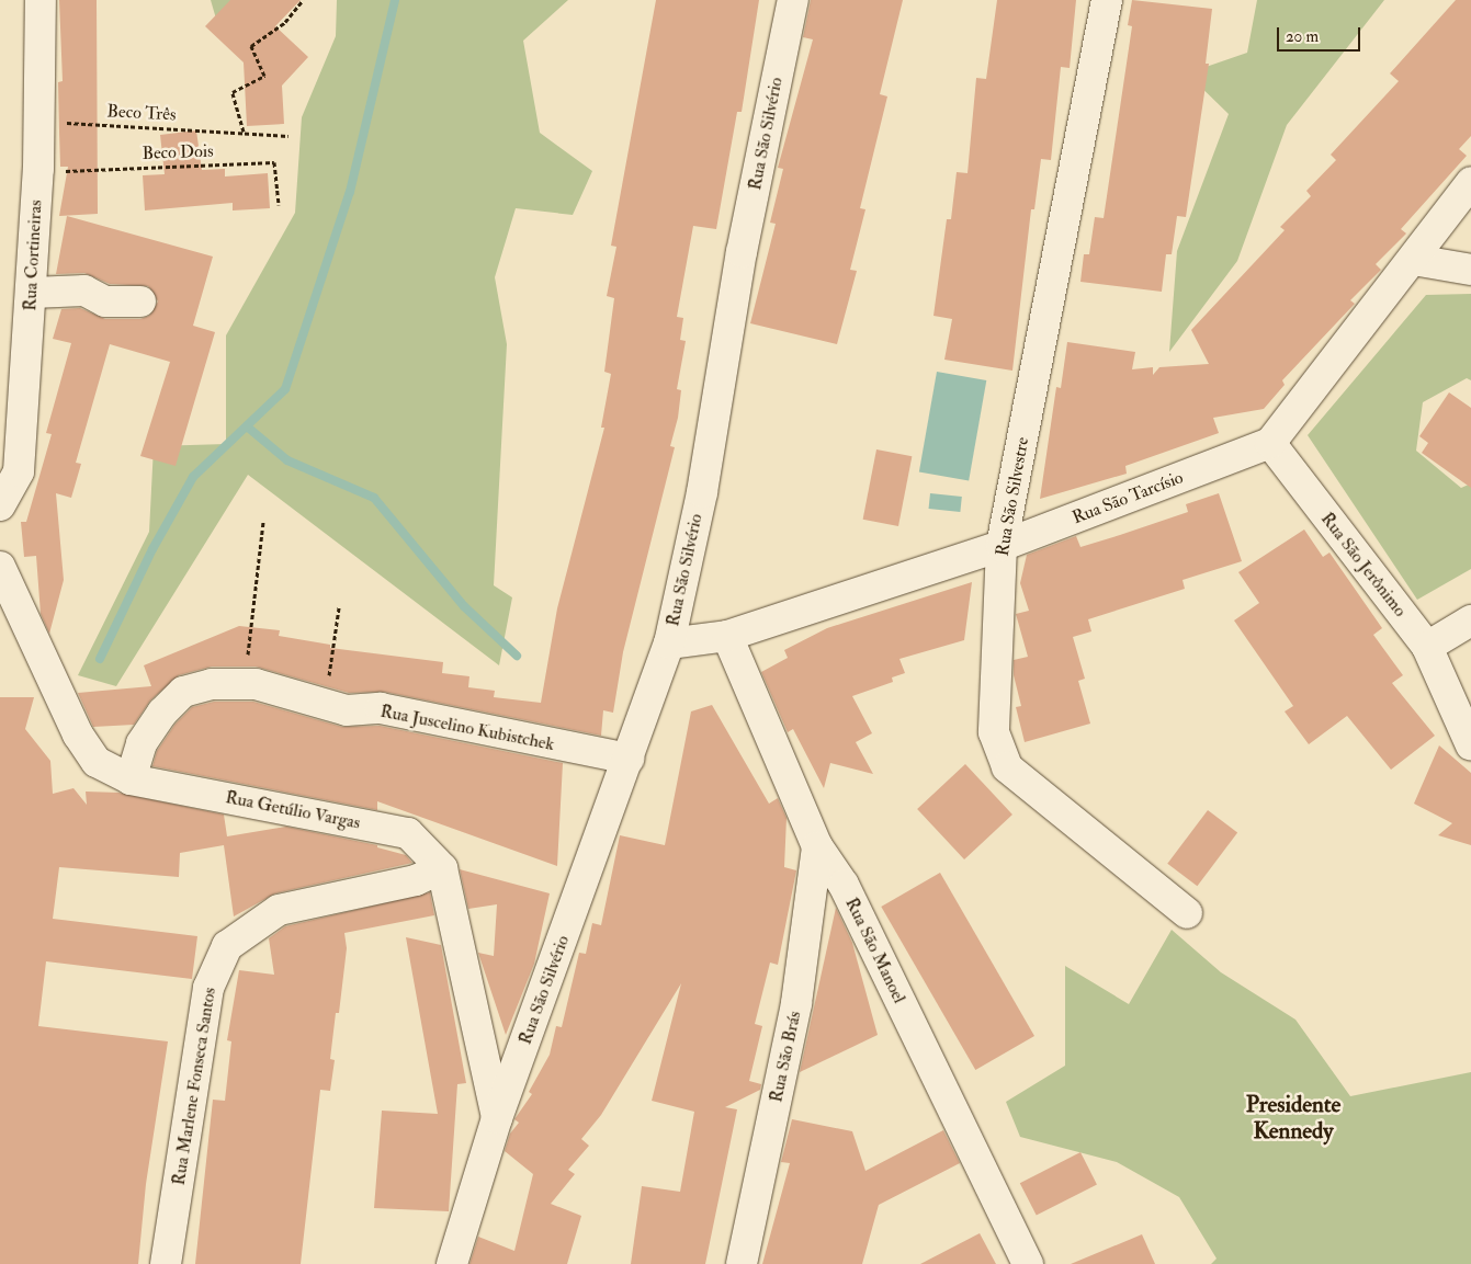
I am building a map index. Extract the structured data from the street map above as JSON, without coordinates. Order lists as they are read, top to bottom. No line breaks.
{"streets":{"street":["Rua São Silvério","Rua Cortineiras","Rua São Silvestre","Rua São Tarcísio","Rua São Jerônimo","Rua Juscelino Kubistchek","Rua Getúlio Vargas","Rua São Manoel","Rua São Brás","Rua Marlene Fonseca Santos"],"path":["Beco Três","Beco Dois"]},"crossings":[["Beco Três","Rua Cortineiras"],["Rua São Silvério","Rua São Tarcísio"],["Rua São Silvério","Rua Juscelino Kubistchek"],["Beco Dois","Rua Cortineiras"],["Rua São Silvestre","Rua São Tarcísio"],["Rua São Tarcísio","Rua São Jerônimo"],["Rua São Tarcísio","Rua São Manoel"],["Rua Juscelino Kubistchek","Rua Getúlio Vargas"],["Rua Getúlio Vargas","Rua Marlene Fonseca Santos"],["Rua São Manoel","Rua São Brás"]],"districts":["Presidente Kennedy"],"scale_bar":"20 m"}
